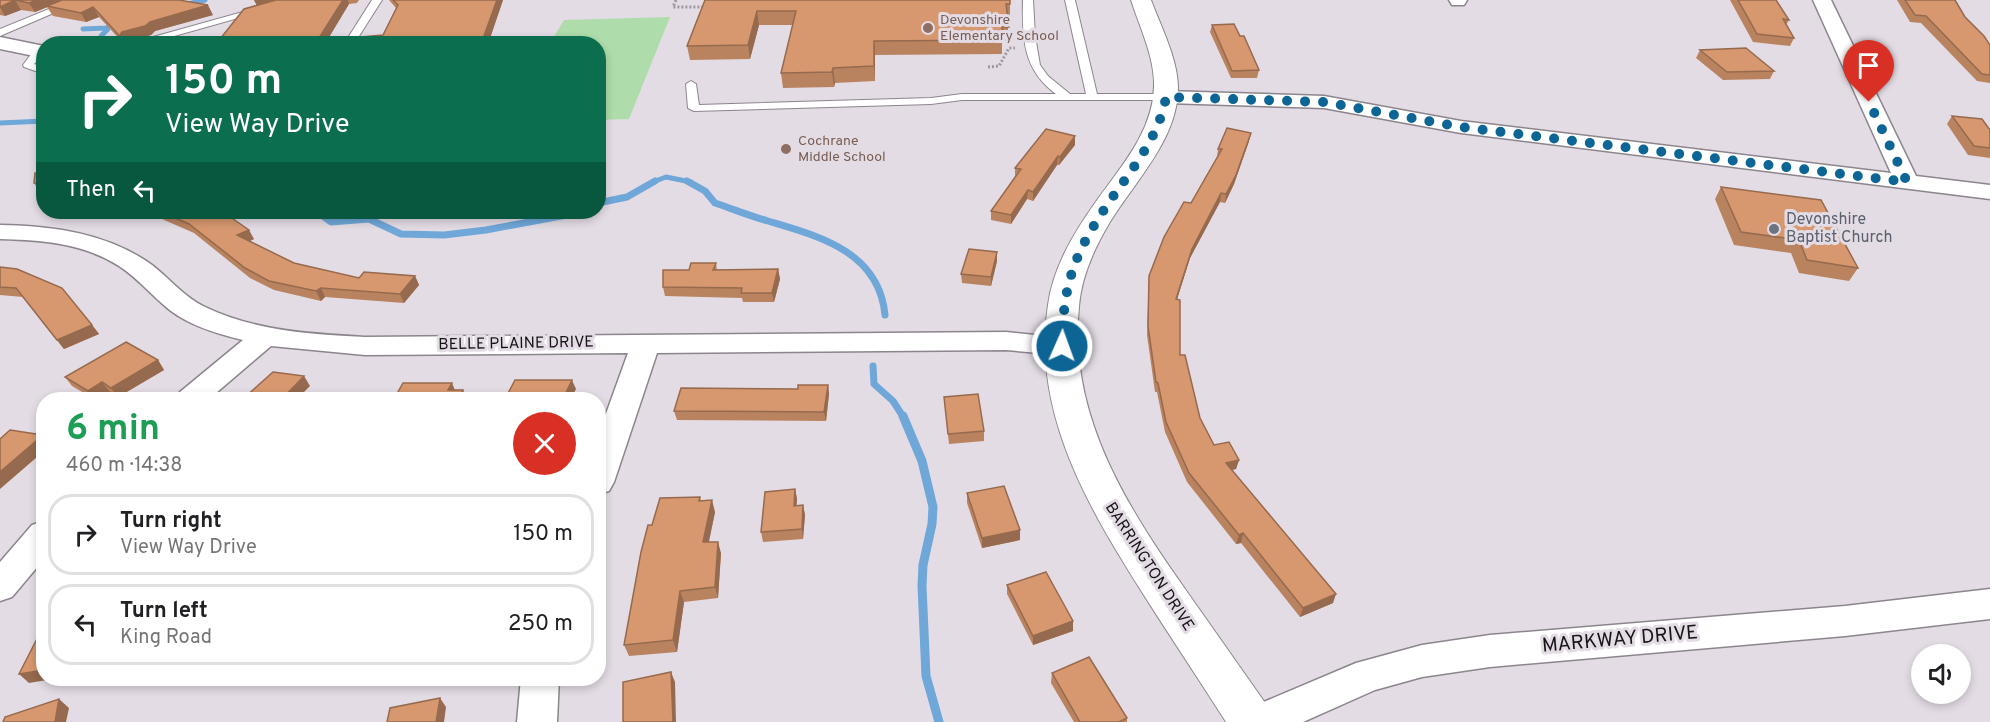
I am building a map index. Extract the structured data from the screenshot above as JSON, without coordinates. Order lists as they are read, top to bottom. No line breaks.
{"streets":{"street":["BELLE PLAINE DRIVE","BARRINGTON DRIVE","MARKWAY DRIVE"]},"crossings":[["BELLE PLAINE DRIVE","BARRINGTON DRIVE"]],"places":["Devonshire Elementary School","Cochrane Middle School","Devonshire Baptist Church"],"page":{"turn":["150 m","View Way Drive"],"then":"Then","heading":["6 min","460 m · 14:38"],"list":[{"name":"Turn right","note":"View Way Drive","value":"150 m"},{"name":"Turn left","note":"King Road","value":"250 m"}]}}
